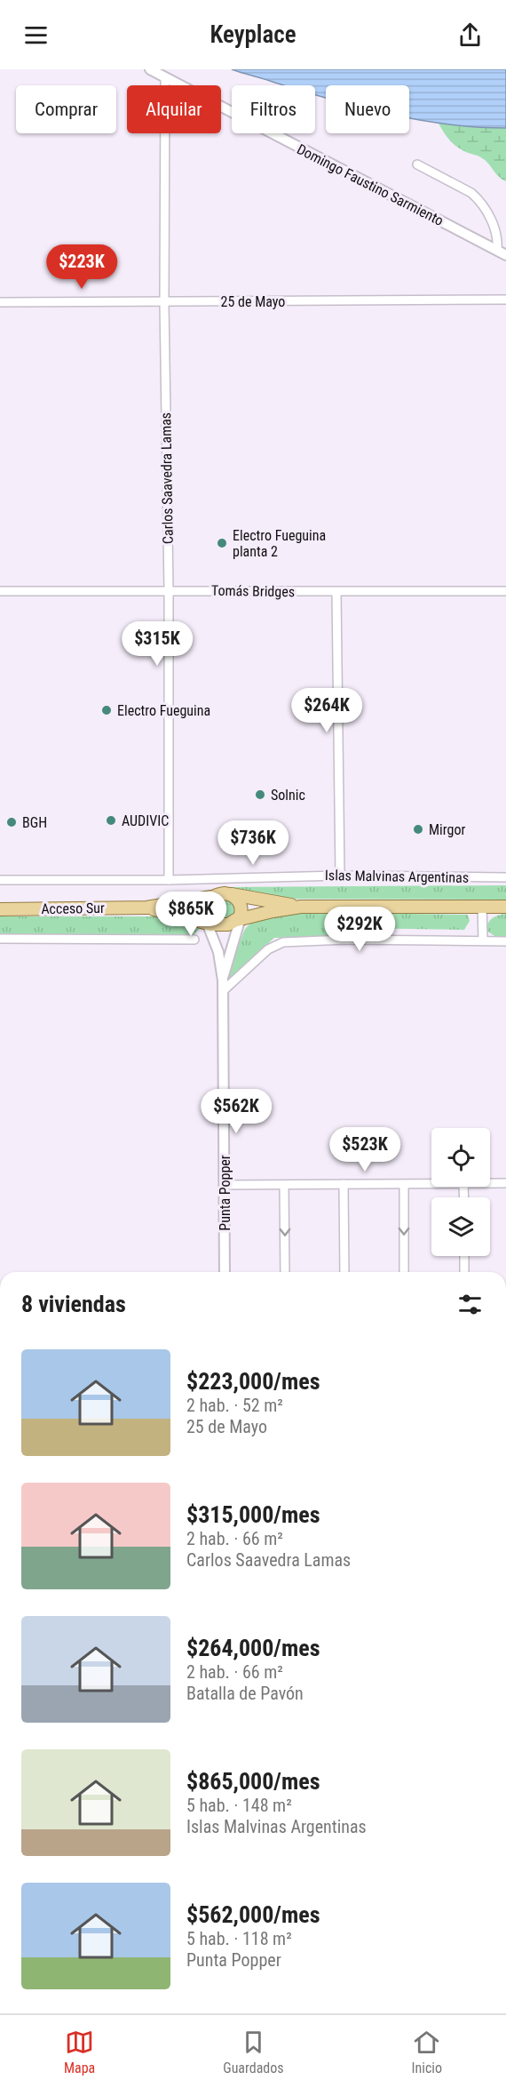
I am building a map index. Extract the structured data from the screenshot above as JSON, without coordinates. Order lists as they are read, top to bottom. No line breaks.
{"streets":{"main road":["Acceso Sur"],"street":["Domingo Faustino Sarmiento","25 de Mayo","Carlos Saavedra Lamas","Tomás Bridges","Islas Malvinas Argentinas","Punta Popper"]},"crossings":[["Domingo Faustino Sarmiento","Carlos Saavedra Lamas"],["25 de Mayo","Carlos Saavedra Lamas"],["Carlos Saavedra Lamas","Tomás Bridges"],["Carlos Saavedra Lamas","Islas Malvinas Argentinas"],["Acceso Sur","Punta Popper"]],"places":["Electro Fueguina planta 2","Electro Fueguina","Solnic","AUDIVIC","BGH","Mirgor"],"page":{"header":"Keyplace","chip":["Comprar","Alquilar","Filtros","Nuevo"],"price":["$223K","$315K","$264K","$736K","$865K","$292K","$562K","$523K"],"heading":"8 viviendas","list":[{"name":"$223,000/mes","note":"2 hab. · 52 m² · 25 de Mayo"},{"name":"$315,000/mes","note":"2 hab. · 66 m² · Carlos Saavedra Lamas"},{"name":"$264,000/mes","note":"2 hab. · 66 m² · Batalla de Pavón"},{"name":"$865,000/mes","note":"5 hab. · 148 m² · Islas Malvinas Argentinas"},{"name":"$562,000/mes","note":"5 hab. · 118 m² · Punta Popper"}],"tabs":["Mapa","Guardados","Inicio"]}}
